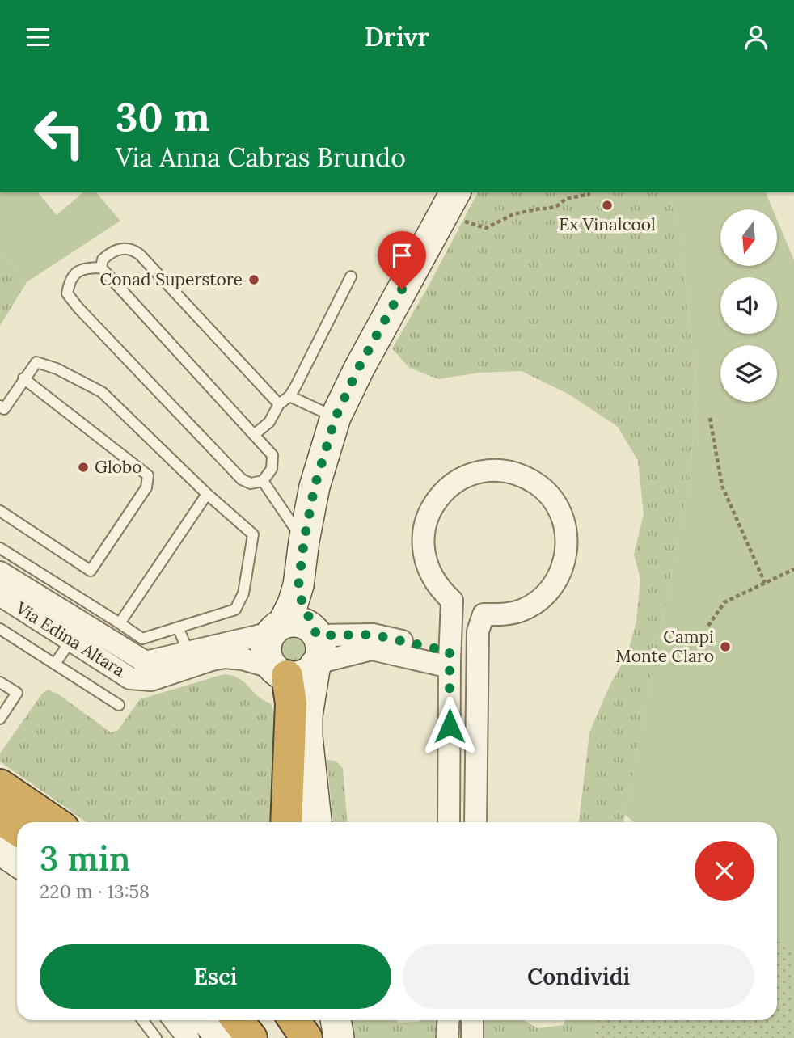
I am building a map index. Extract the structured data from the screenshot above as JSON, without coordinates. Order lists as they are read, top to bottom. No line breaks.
{"streets":{"street":["Via Edina Altara"]},"places":["Ex Vinalcool","Conad Superstore","Globo","Campi Monte Claro"],"north":"bottom","page":{"header":"Drivr","turn":["30 m","Via Anna Cabras Brundo"],"heading":["3 min","220 m · 13:58"],"buttons":["Esci","Condividi"]}}
